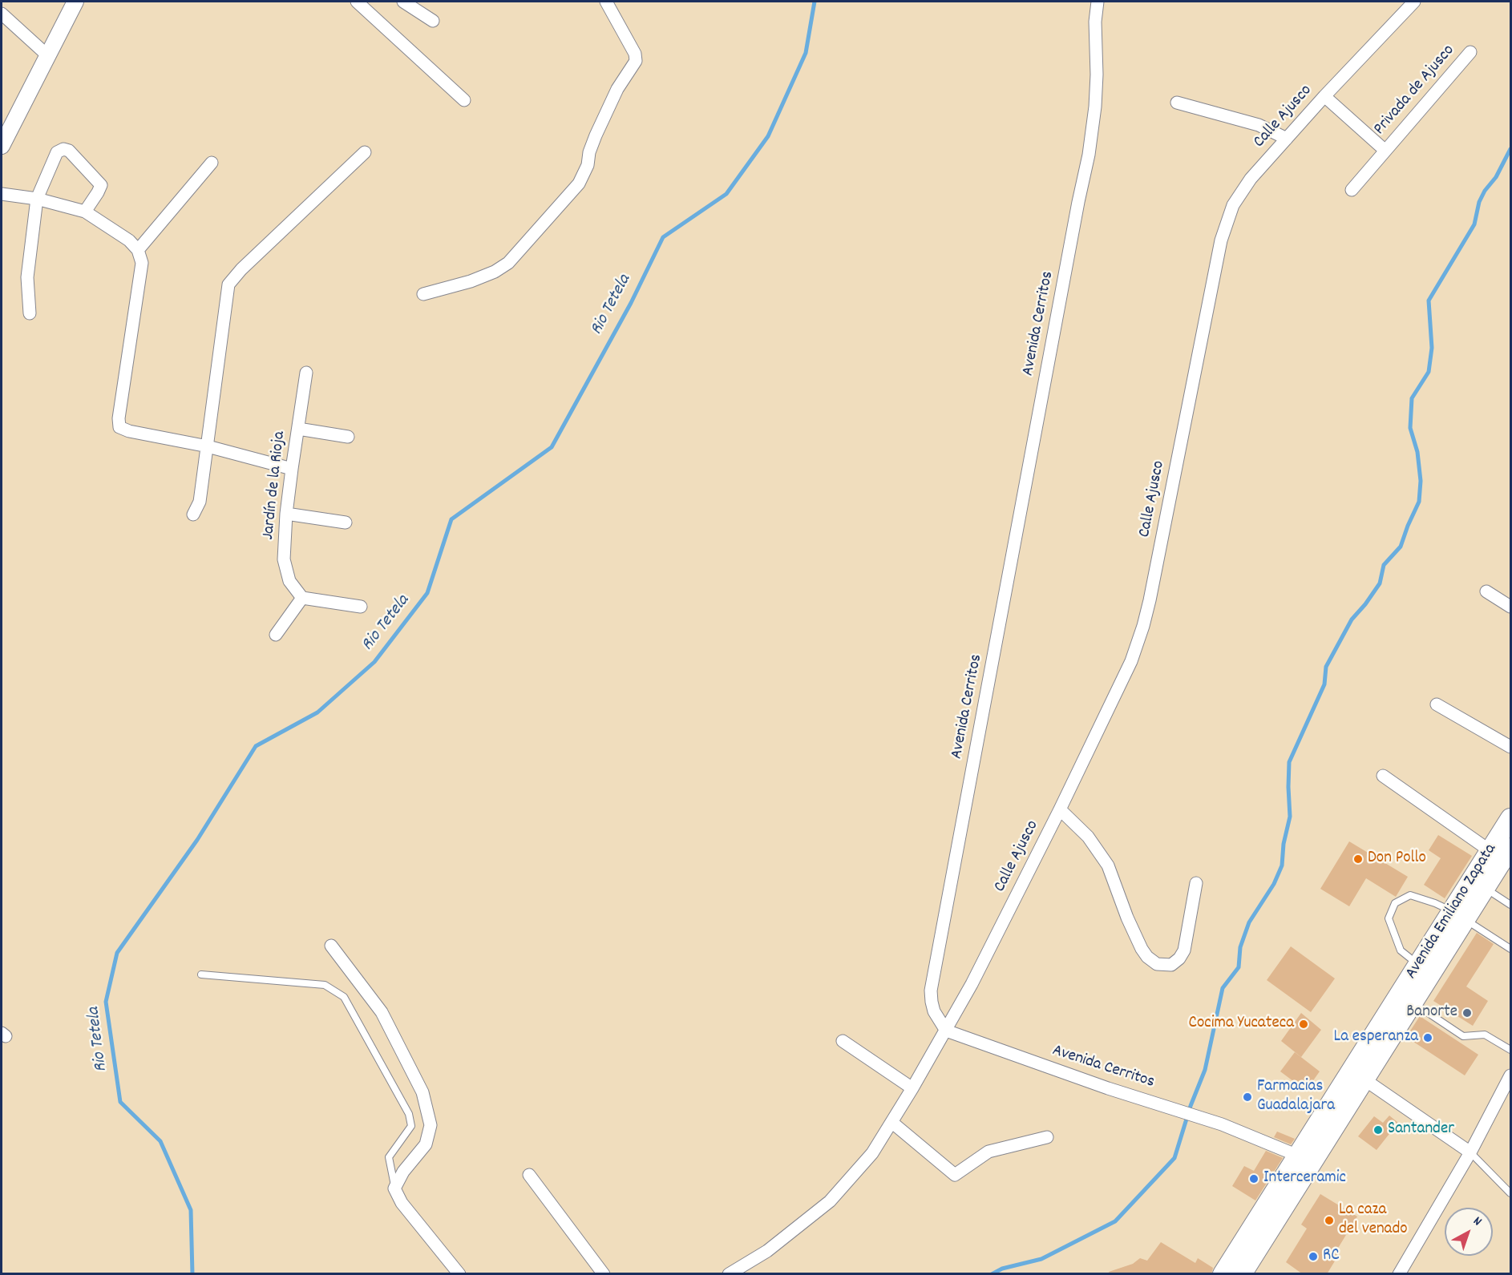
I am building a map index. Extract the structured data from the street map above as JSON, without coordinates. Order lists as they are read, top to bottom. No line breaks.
{"streets":{"main road":["Avenida Emiliano Zapata"],"street":["Privada de Ajusco","Calle Ajusco","Avenida Cerritos","Jardín de la Rioja"]},"crossings":[["Privada de Ajusco","Calle Ajusco"],["Calle Ajusco","Avenida Cerritos"],["Avenida Cerritos","Avenida Emiliano Zapata"]],"water":["Rio Tetela"],"places":["Don Pollo","Banorte","Cocima Yucateca","La esperanza","Farmacias Guadalajara","Santander","Interceramic","La caza del venado","RC"],"north":"top right"}
